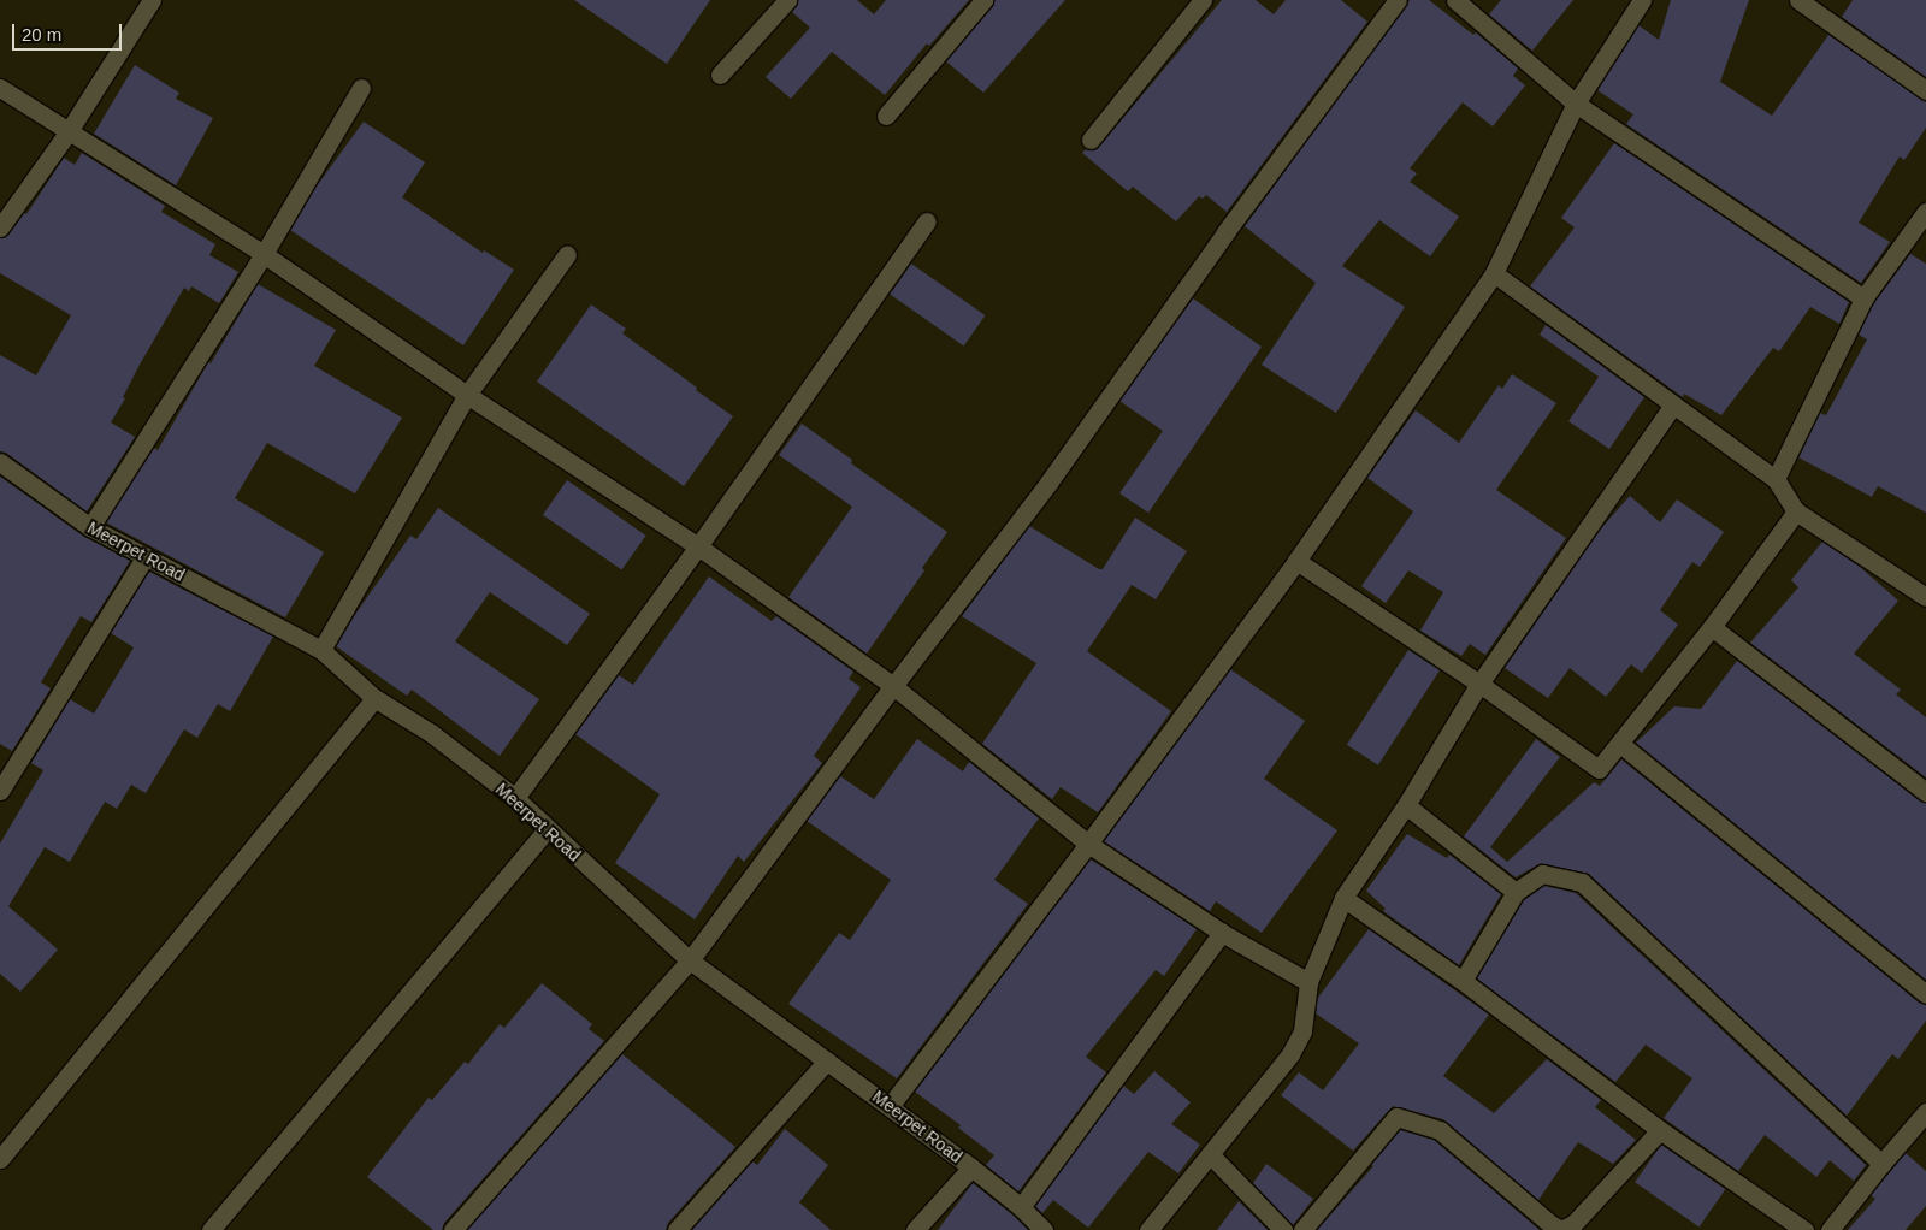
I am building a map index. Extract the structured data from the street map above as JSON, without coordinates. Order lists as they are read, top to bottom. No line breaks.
{"streets":{"street":["Meerpet Road"]},"scale_bar":"20 m"}
